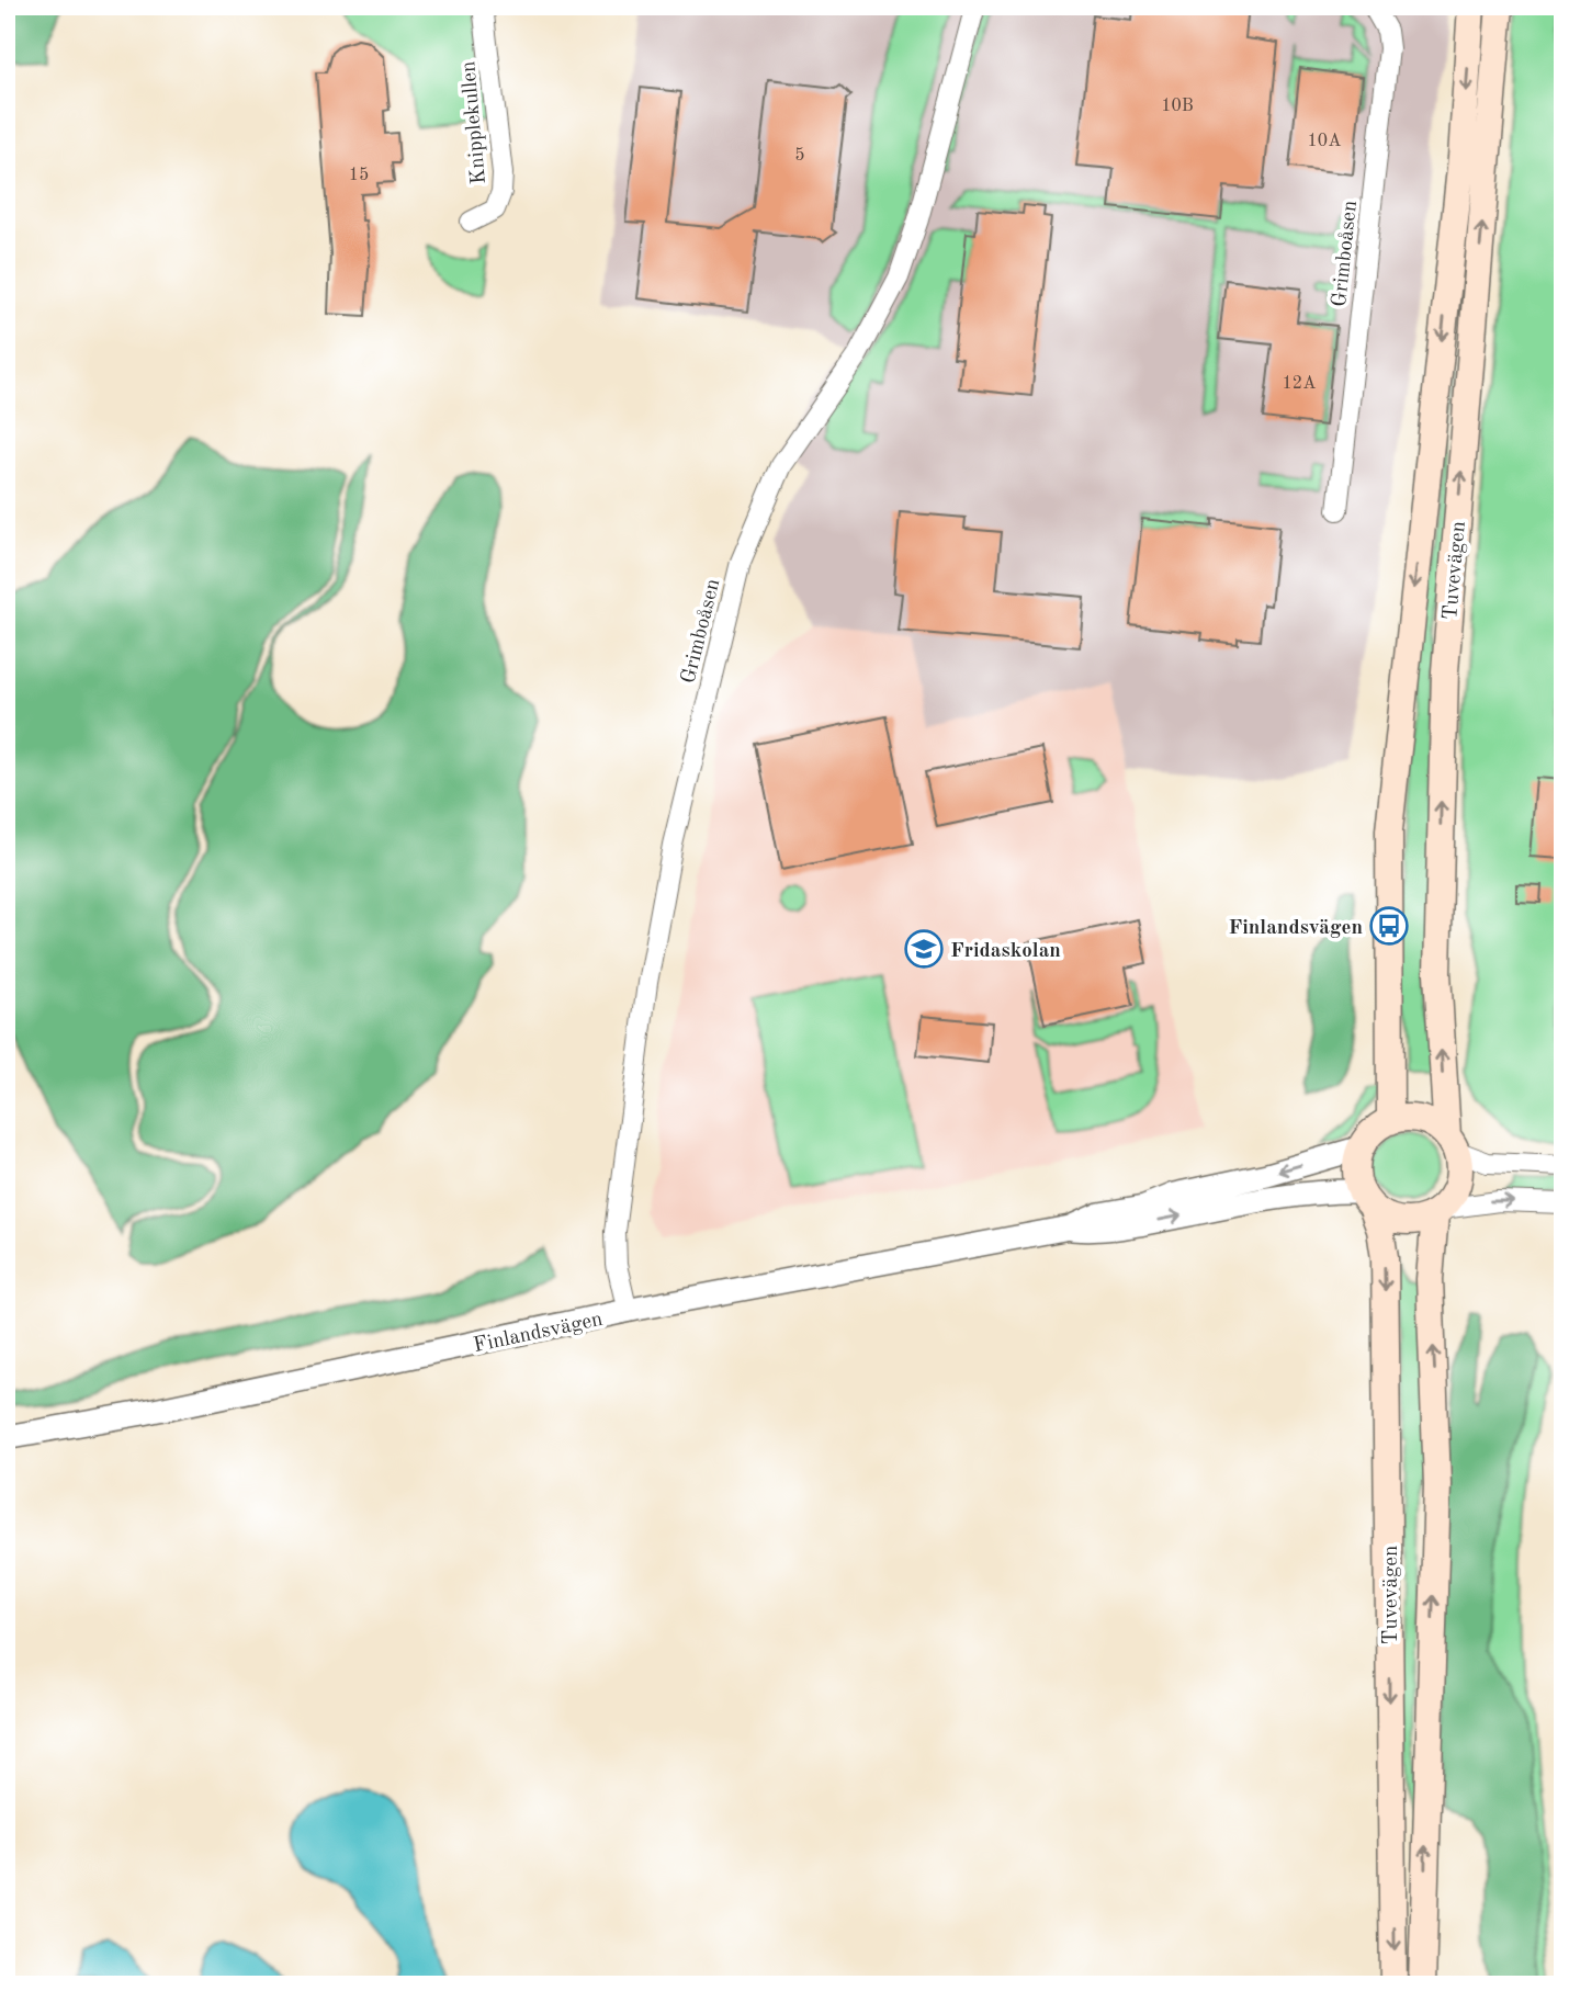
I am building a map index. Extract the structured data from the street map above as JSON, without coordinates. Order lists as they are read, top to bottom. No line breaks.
{"streets":{"main road":["Tuvevägen"],"street":["Knipplekullen","Grimboåsen","Finlandsvägen"]},"crossings":[["Grimboåsen","Finlandsvägen"],["Tuvevägen","Finlandsvägen"]],"places":{"bus stop":["Finlandsvägen"],"school or university":["Fridaskolan"]},"house_numbers":["10B","10A","5","15","12A"]}
